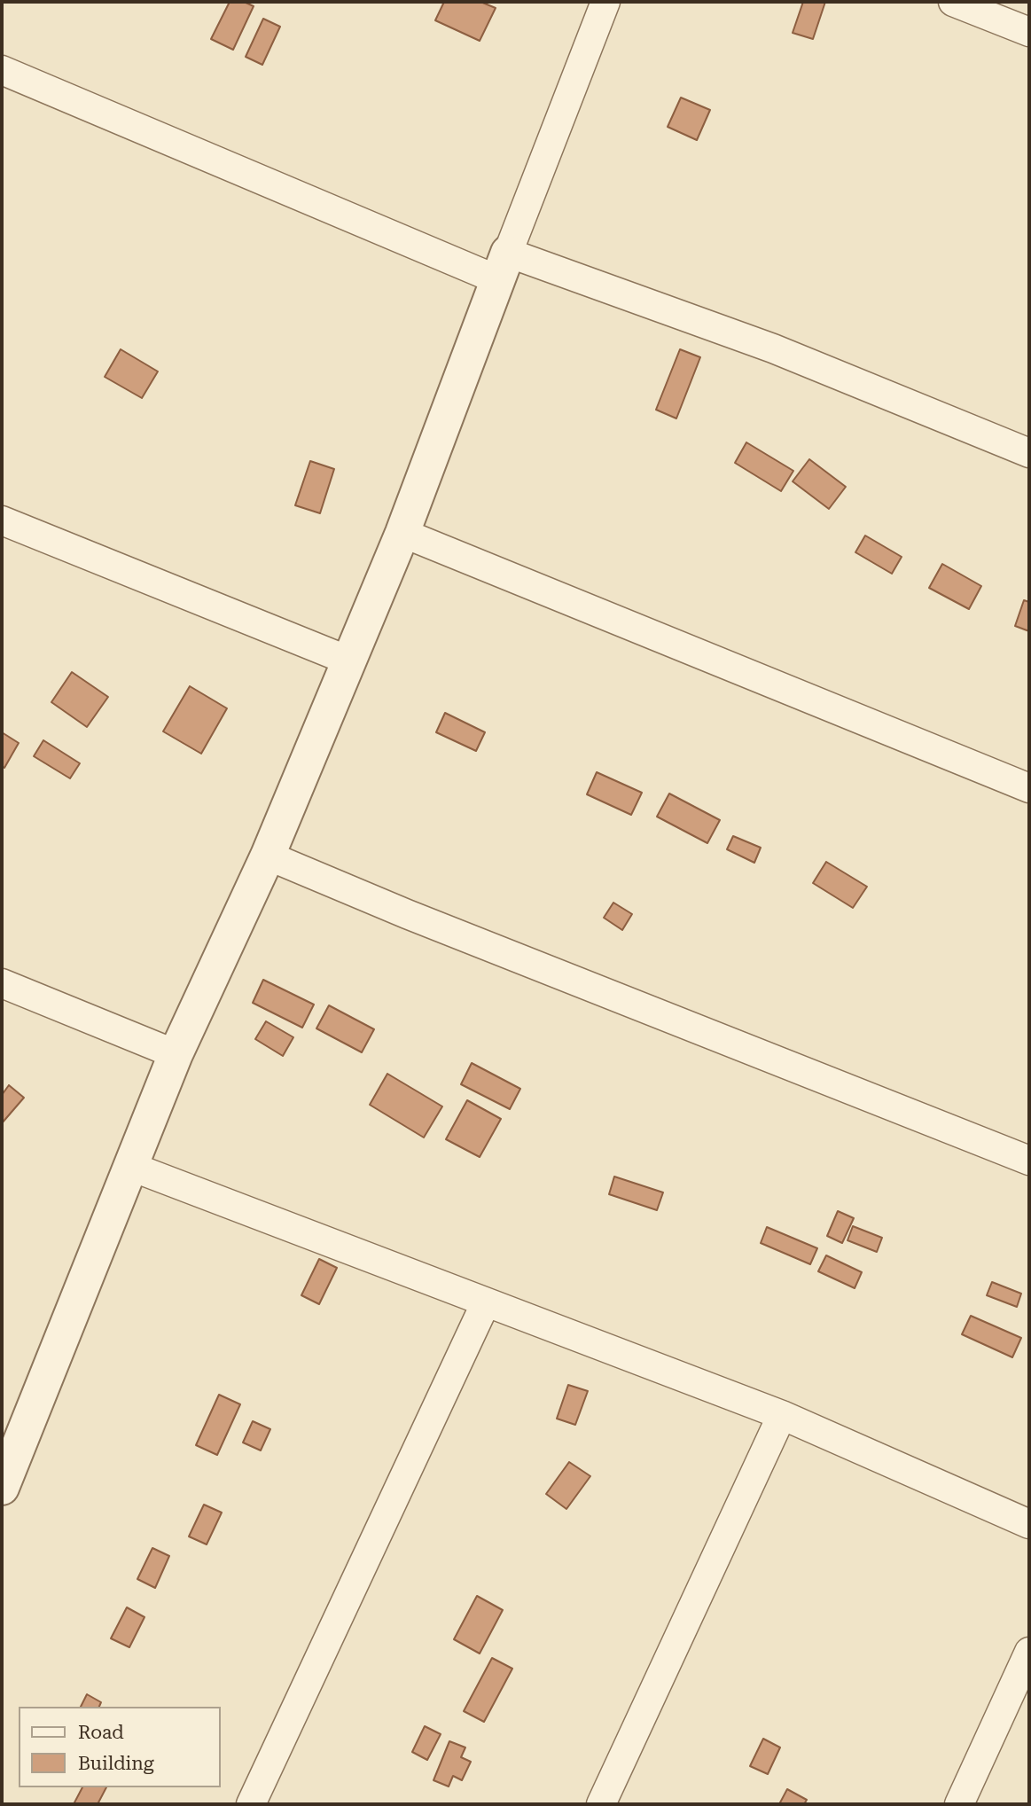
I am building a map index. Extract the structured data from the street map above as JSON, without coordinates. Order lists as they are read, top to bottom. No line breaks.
{"legend":["Road","Building"]}
